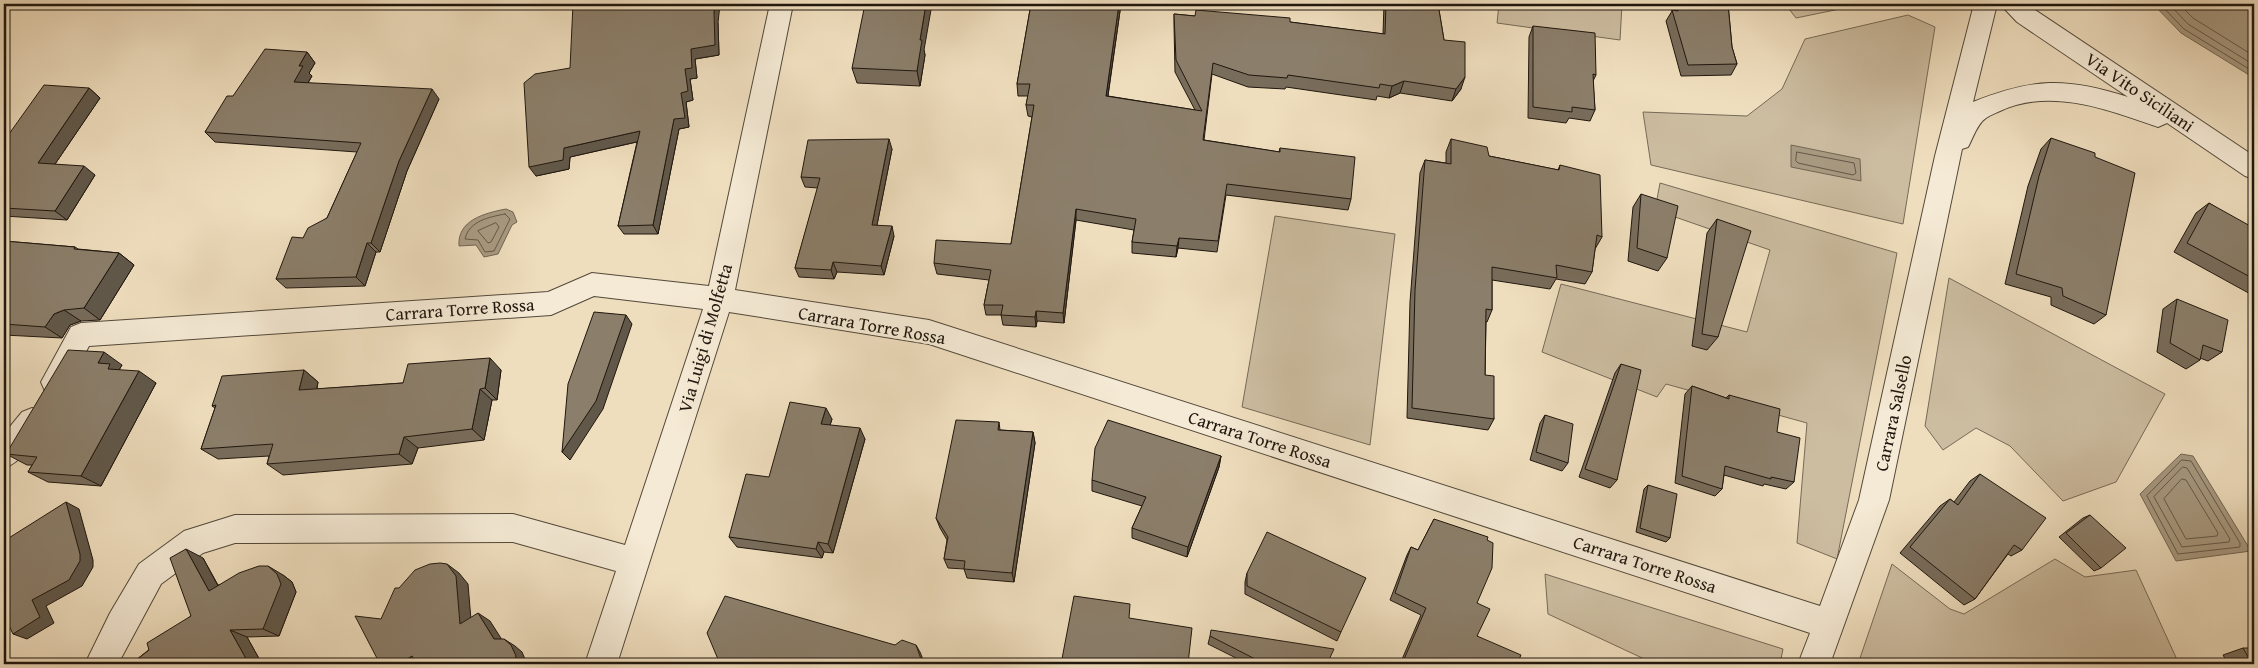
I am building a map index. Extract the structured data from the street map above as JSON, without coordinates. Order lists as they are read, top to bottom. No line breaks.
{"streets":{"street":["Via Vito Siciliani","Carrara Torre Rossa","Via Luigi di Molfetta","Carrara Salsello"]},"crossings":[["Carrara Torre Rossa","Via Luigi di Molfetta"],["Carrara Torre Rossa","Carrara Salsello"]]}
